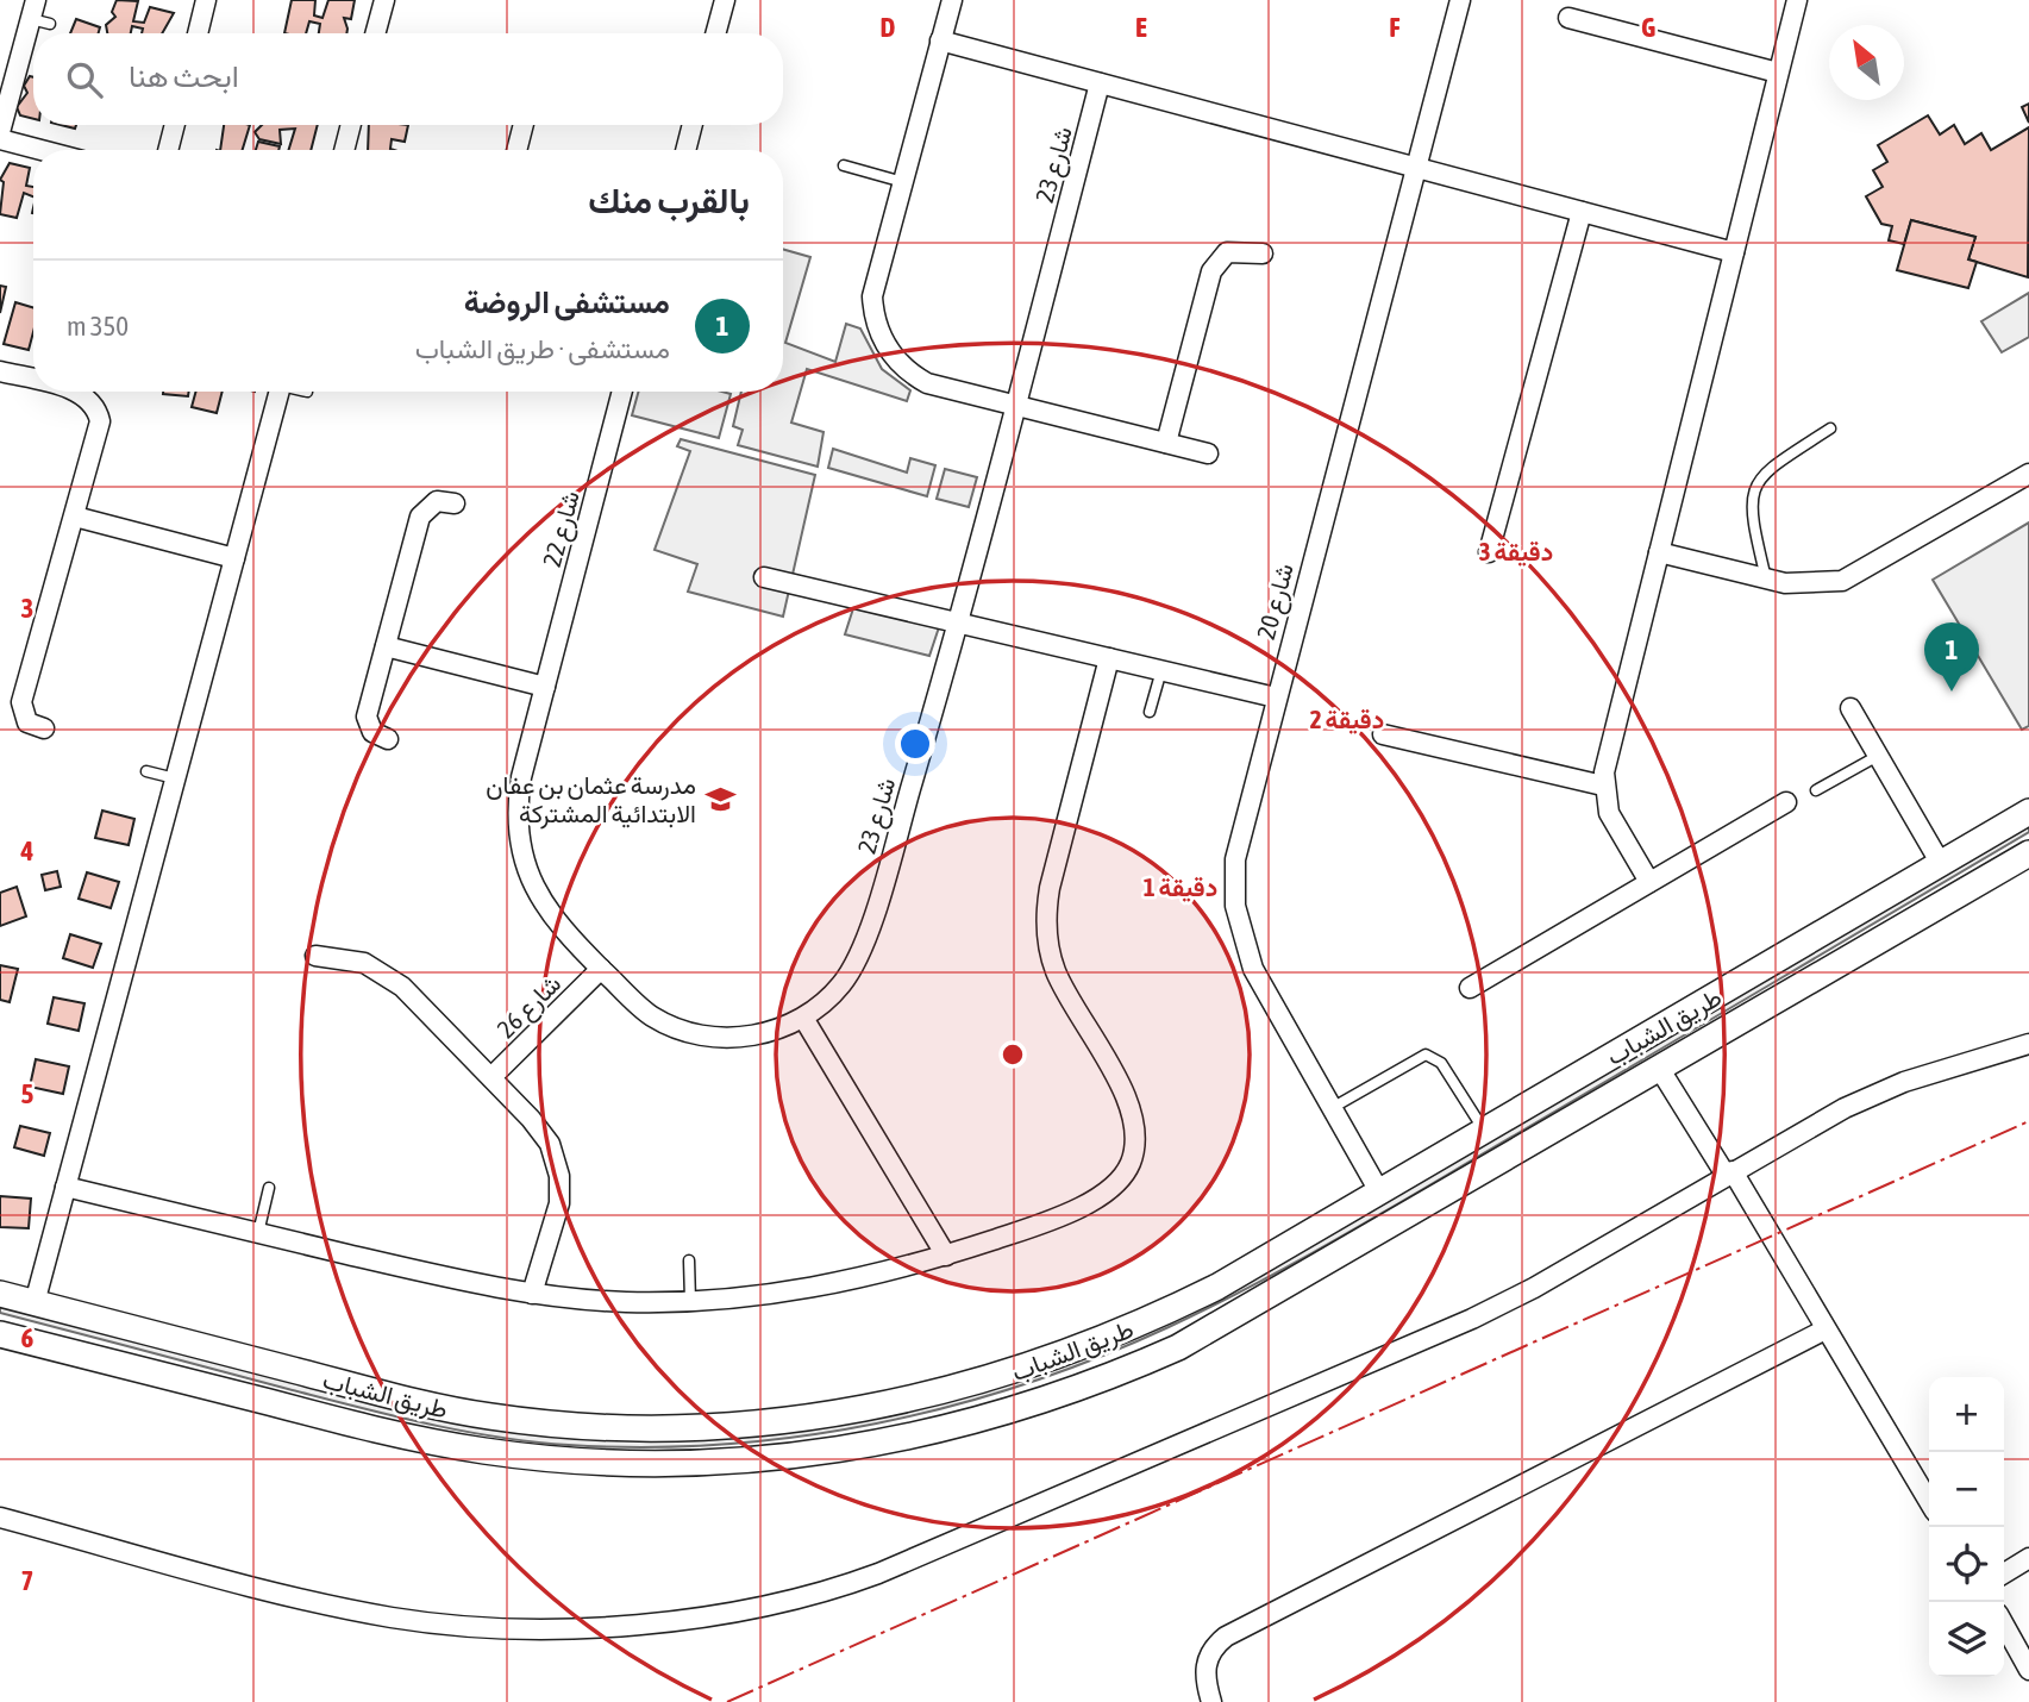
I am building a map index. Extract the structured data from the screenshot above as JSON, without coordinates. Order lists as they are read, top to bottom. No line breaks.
{"streets":{"main road":["طريق الشباب"],"street":["شارع 23","شارع 22","شارع 20","شارع 26"]},"crossings":[["شارع 23","شارع 22"],["شارع 23","شارع 26"],["شارع 20","طريق الشباب"]],"places":{"school or university":["مدرسة عثمان بن عفان الابتدائية المشتركة"]},"north":"top left","page":{"search":"ابحث هنا","heading":"بالقرب منك","list":[{"mark":"1","name":"مستشفى الروضة","note":"مستشفى · طريق الشباب","value":"350 m"}],"pins":"1","map_buttons":["+","−"]},"grid":{"columns":["D","E","F","G"],"rows":["3","4","5","6","7"]},"rings":["3 دقيقة","2 دقيقة","1 دقيقة"]}
